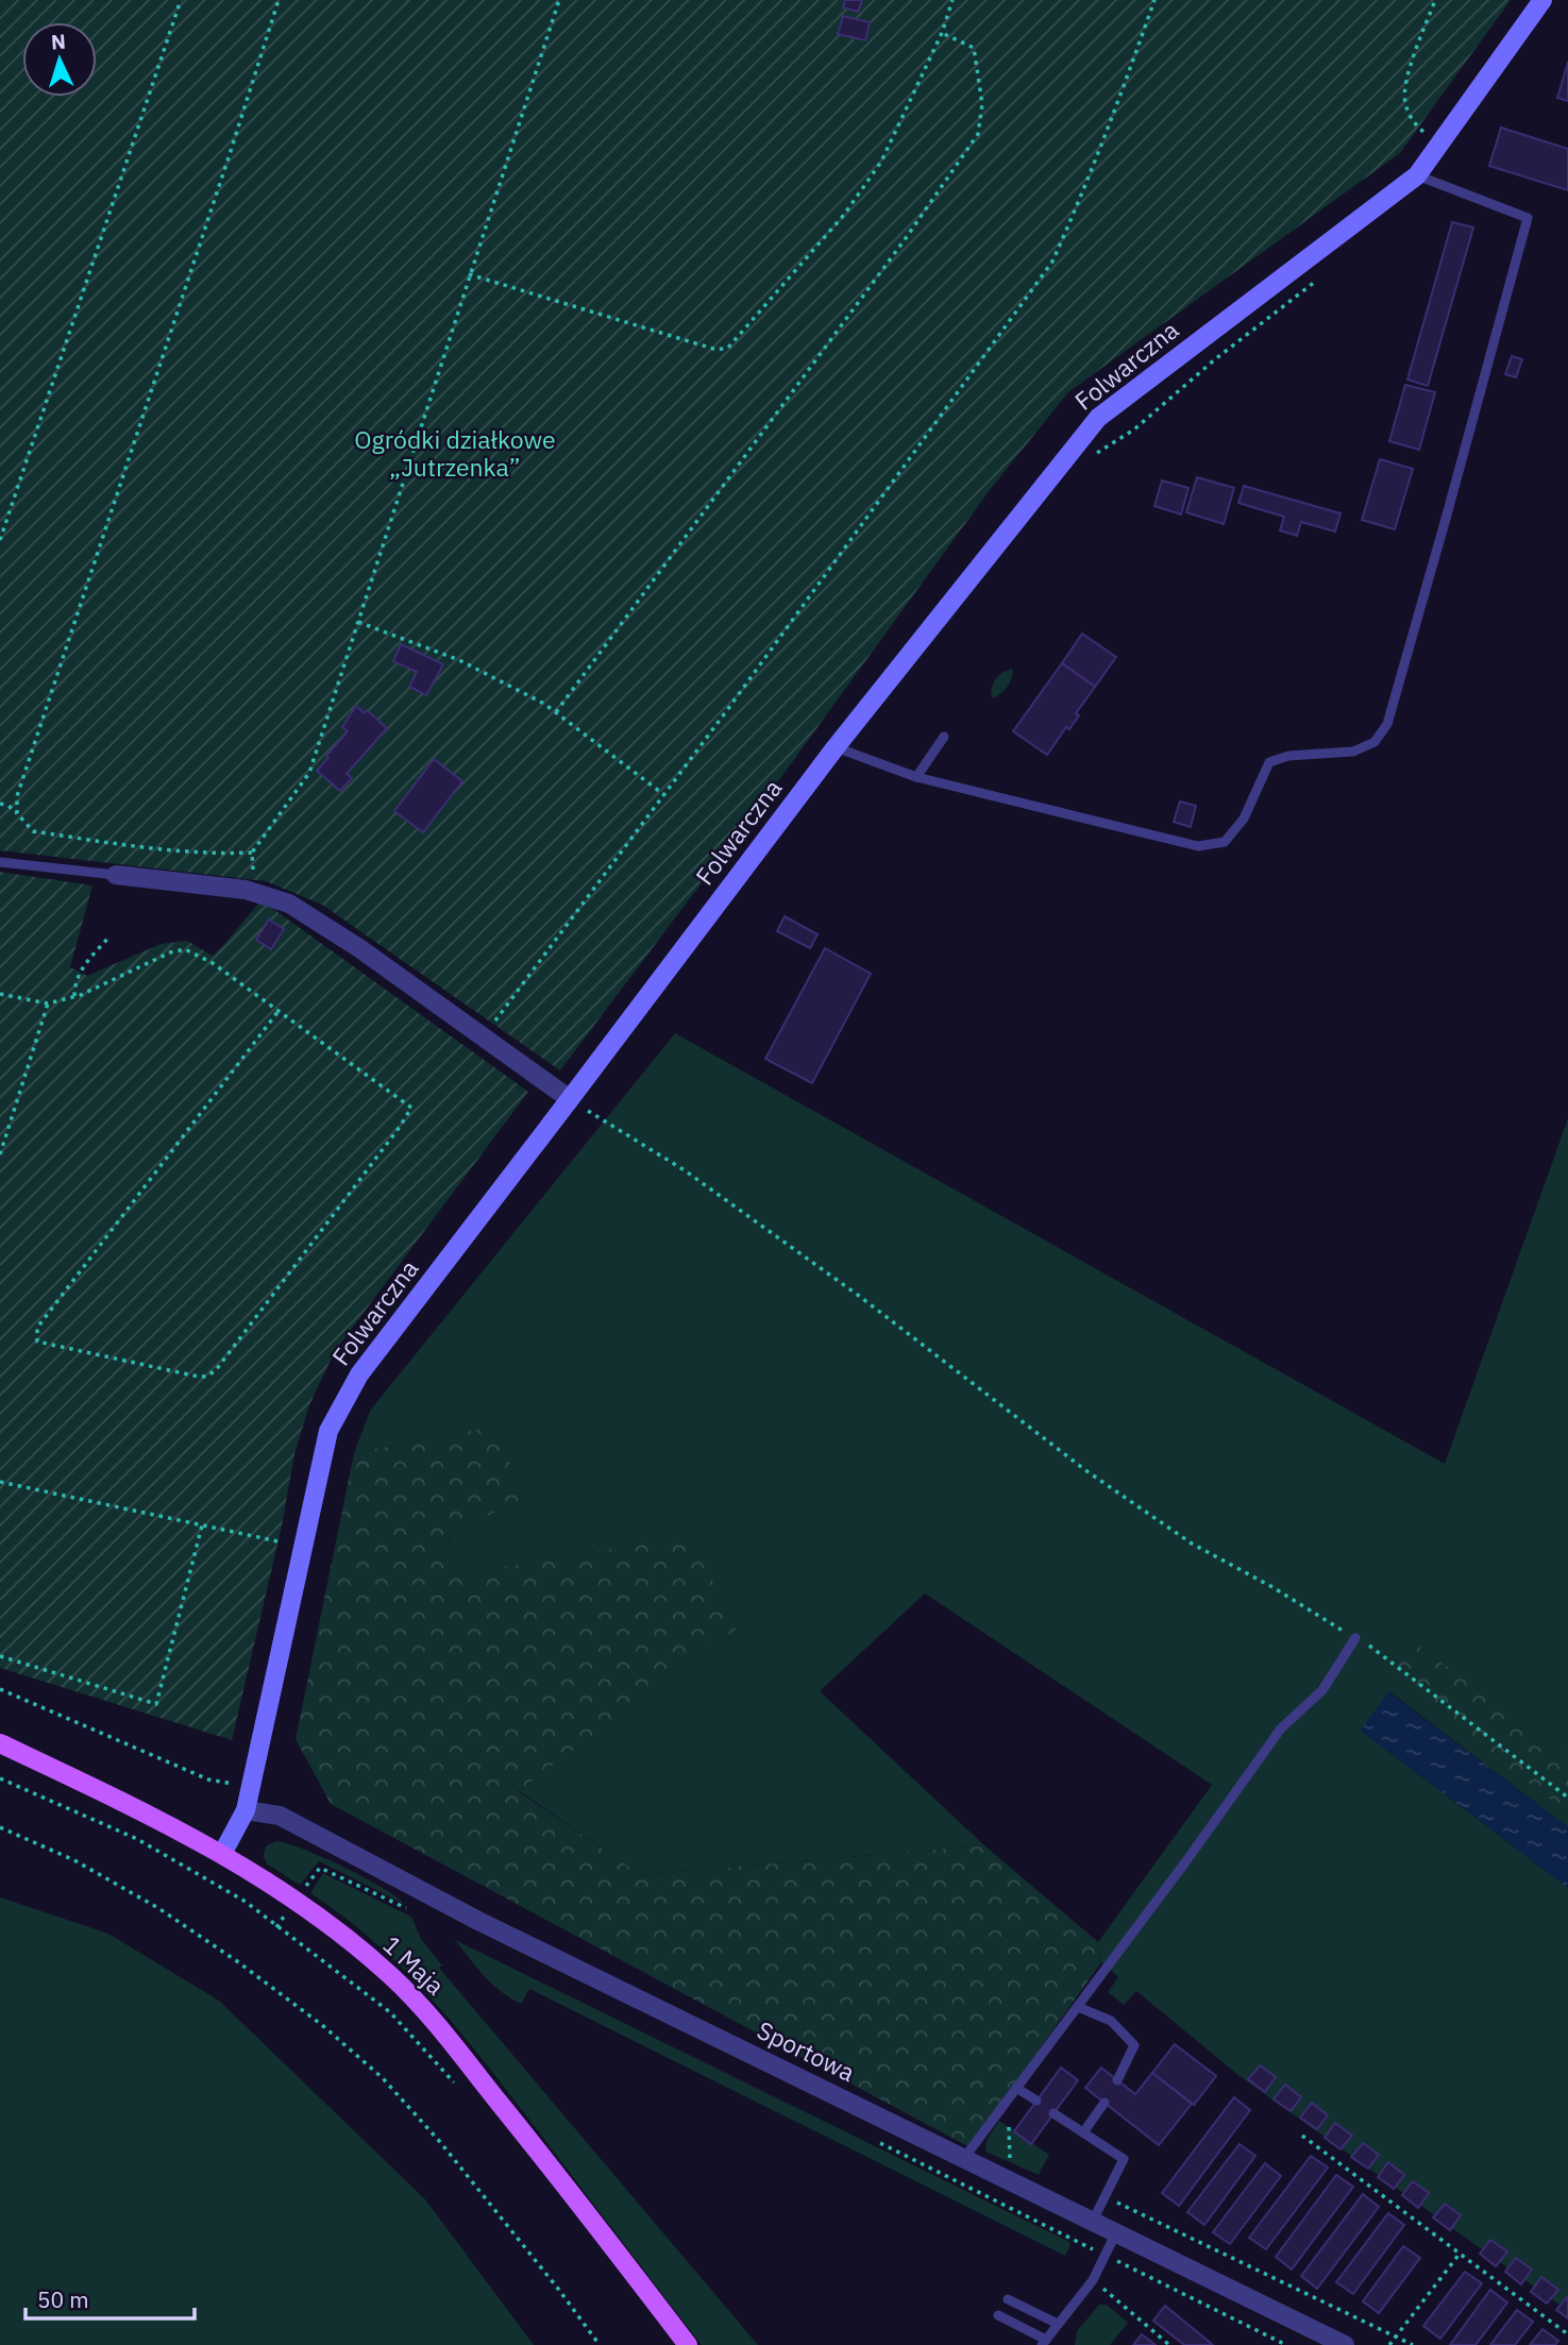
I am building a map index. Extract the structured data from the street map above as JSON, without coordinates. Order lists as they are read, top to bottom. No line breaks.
{"streets":{"main road":["1 Maja"],"street":["Folwarczna","Sportowa"]},"crossings":[["Folwarczna","1 Maja"],["Folwarczna","Sportowa"]],"parks":["Ogródki działkowe „Jutrzenka”"],"scale_bar":"50 m","north":"top"}
